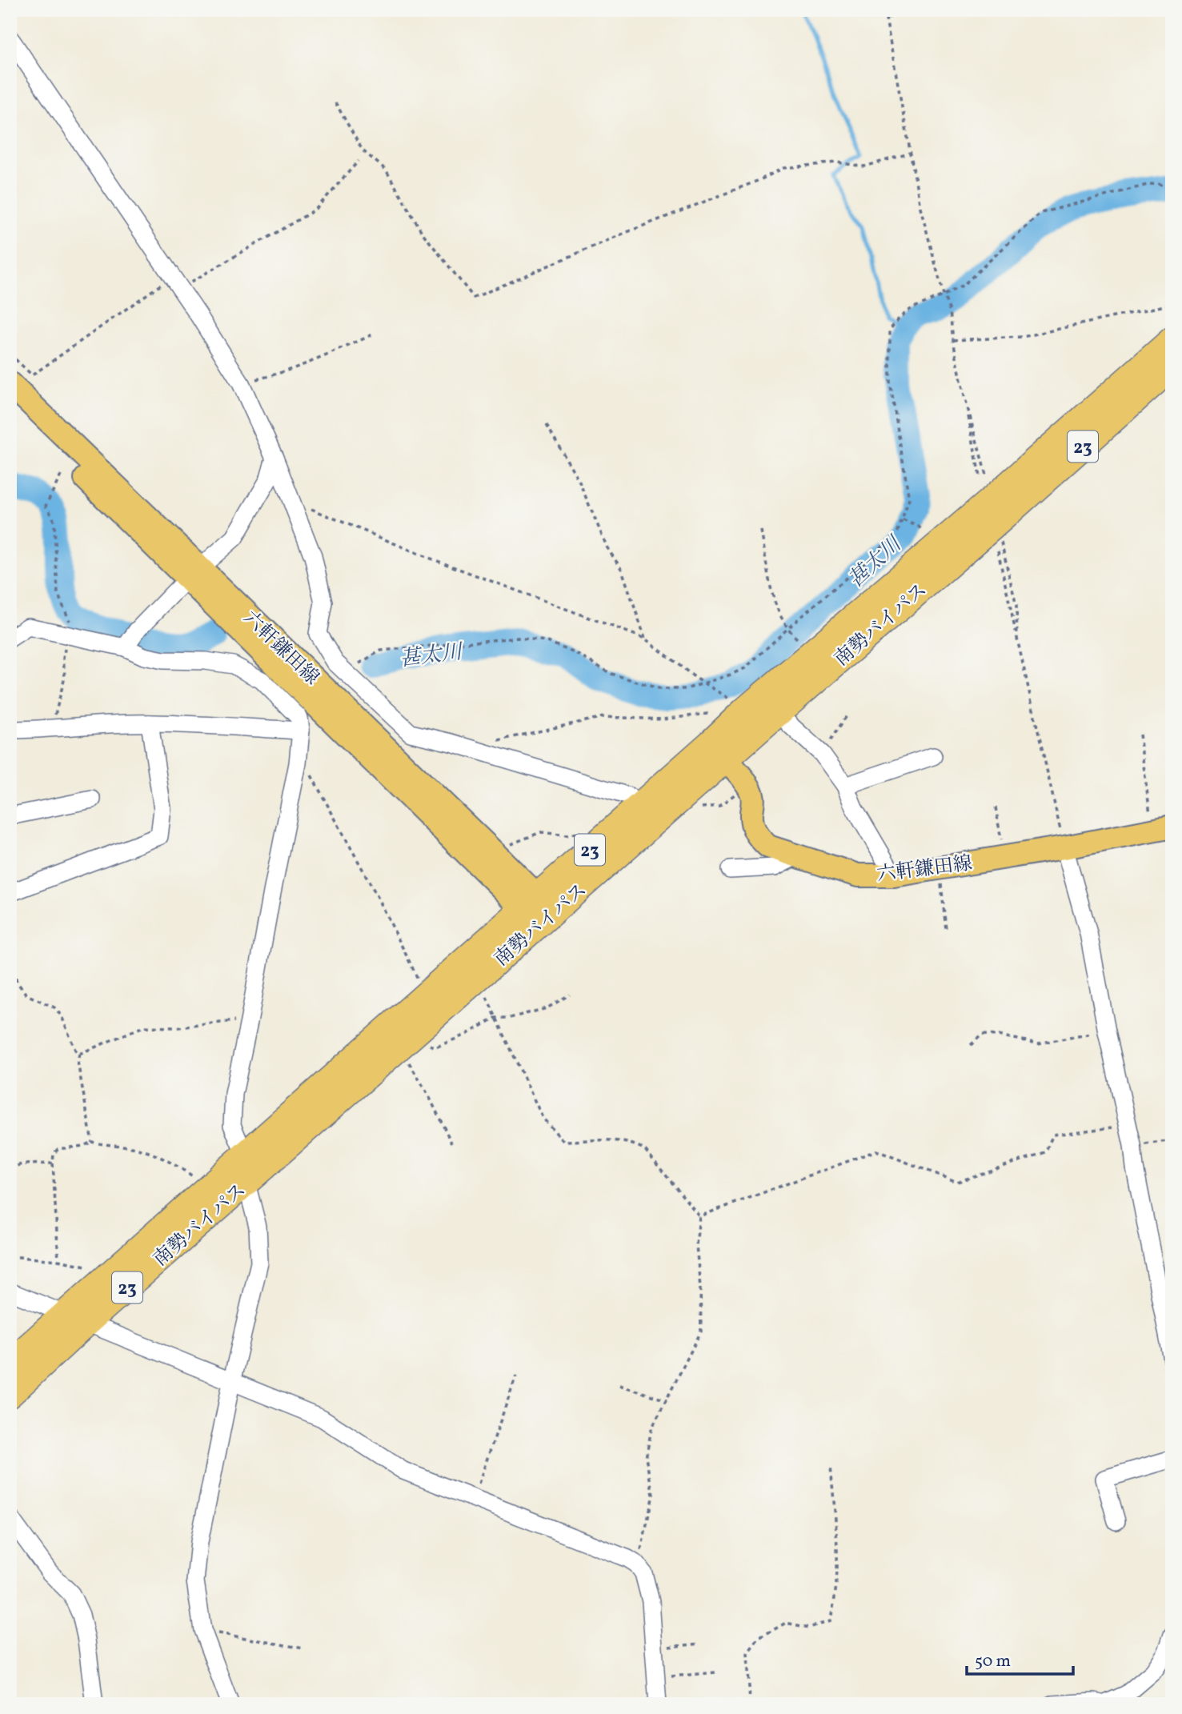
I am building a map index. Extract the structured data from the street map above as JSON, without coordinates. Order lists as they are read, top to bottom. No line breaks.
{"streets":{"highway":["23","南勢バイパス"],"main road":["六軒鎌田線"]},"crossings":[["南勢バイパス","六軒鎌田線"]],"water":["甚太川"],"scale_bar":"50 m"}
